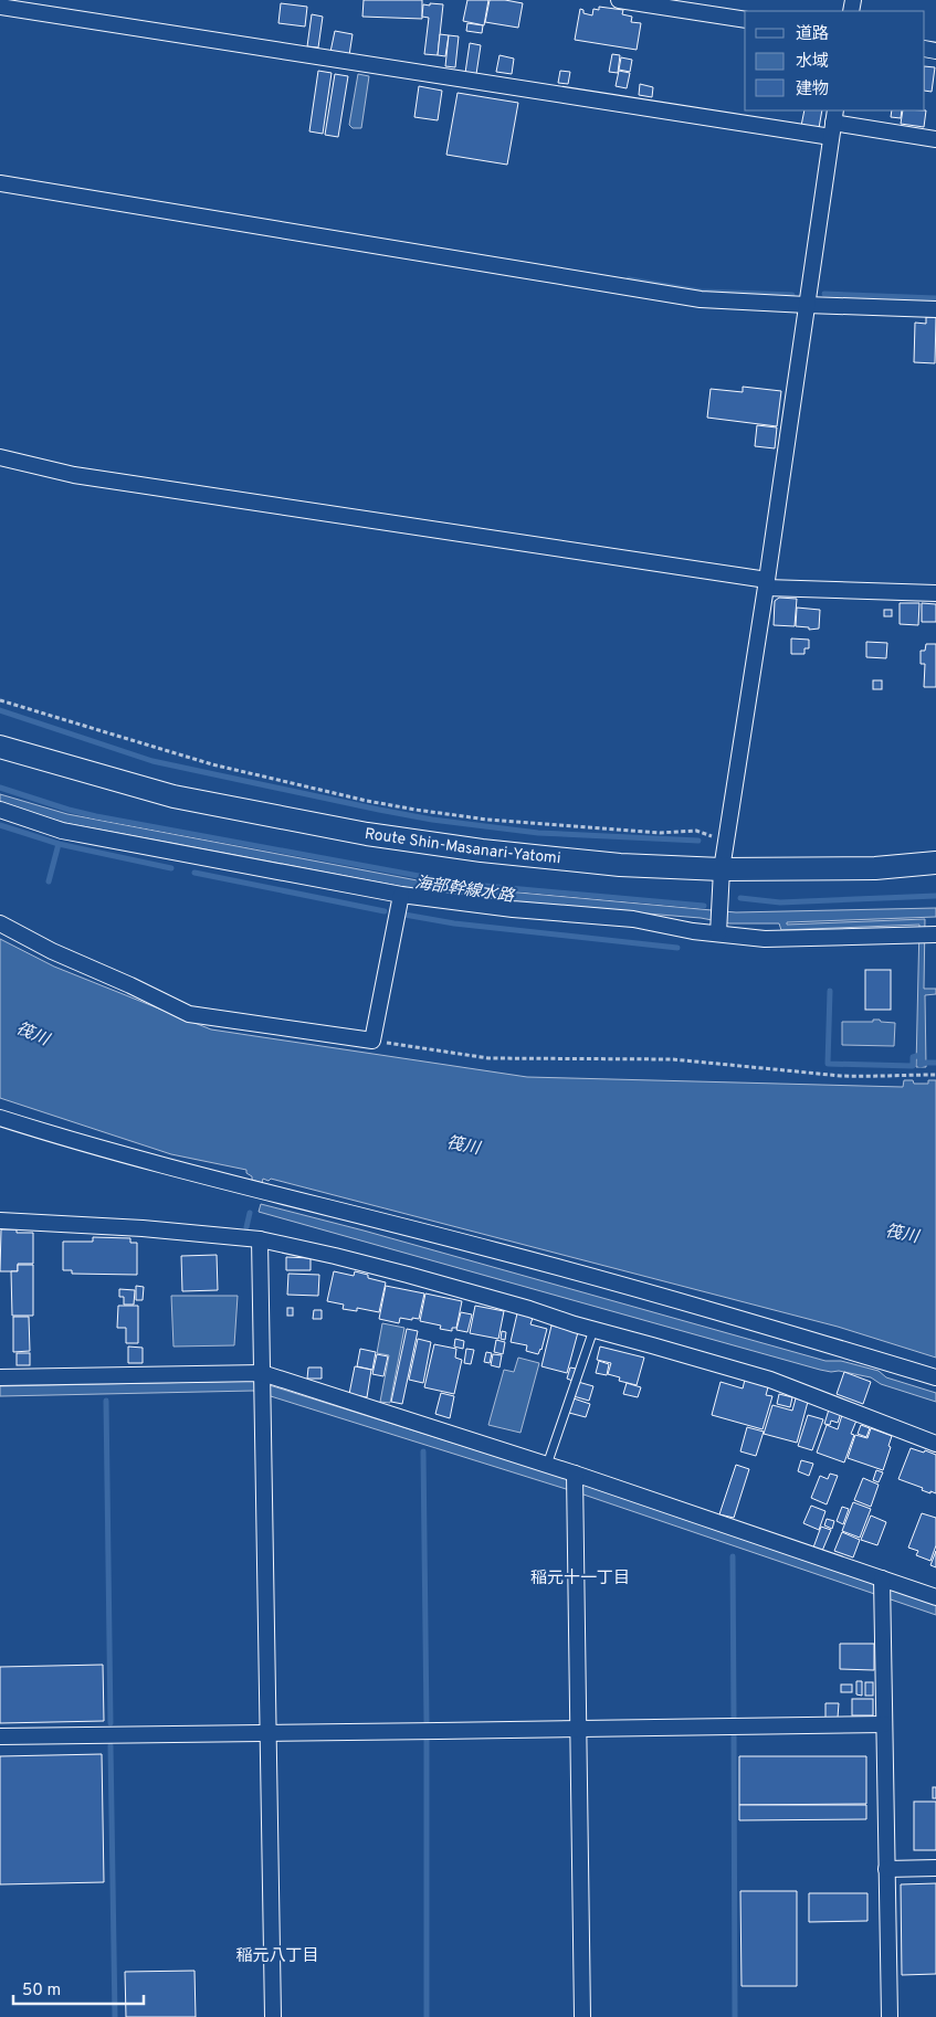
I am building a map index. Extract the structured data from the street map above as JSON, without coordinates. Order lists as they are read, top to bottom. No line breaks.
{"streets":{"main road":["Route Shin-Masanari-Yatomi"]},"districts":["稲元十一丁目","稲元八丁目"],"water":["海部幹線水路","筏川"],"legend":["道路","水域","建物"],"scale_bar":"50 m"}
